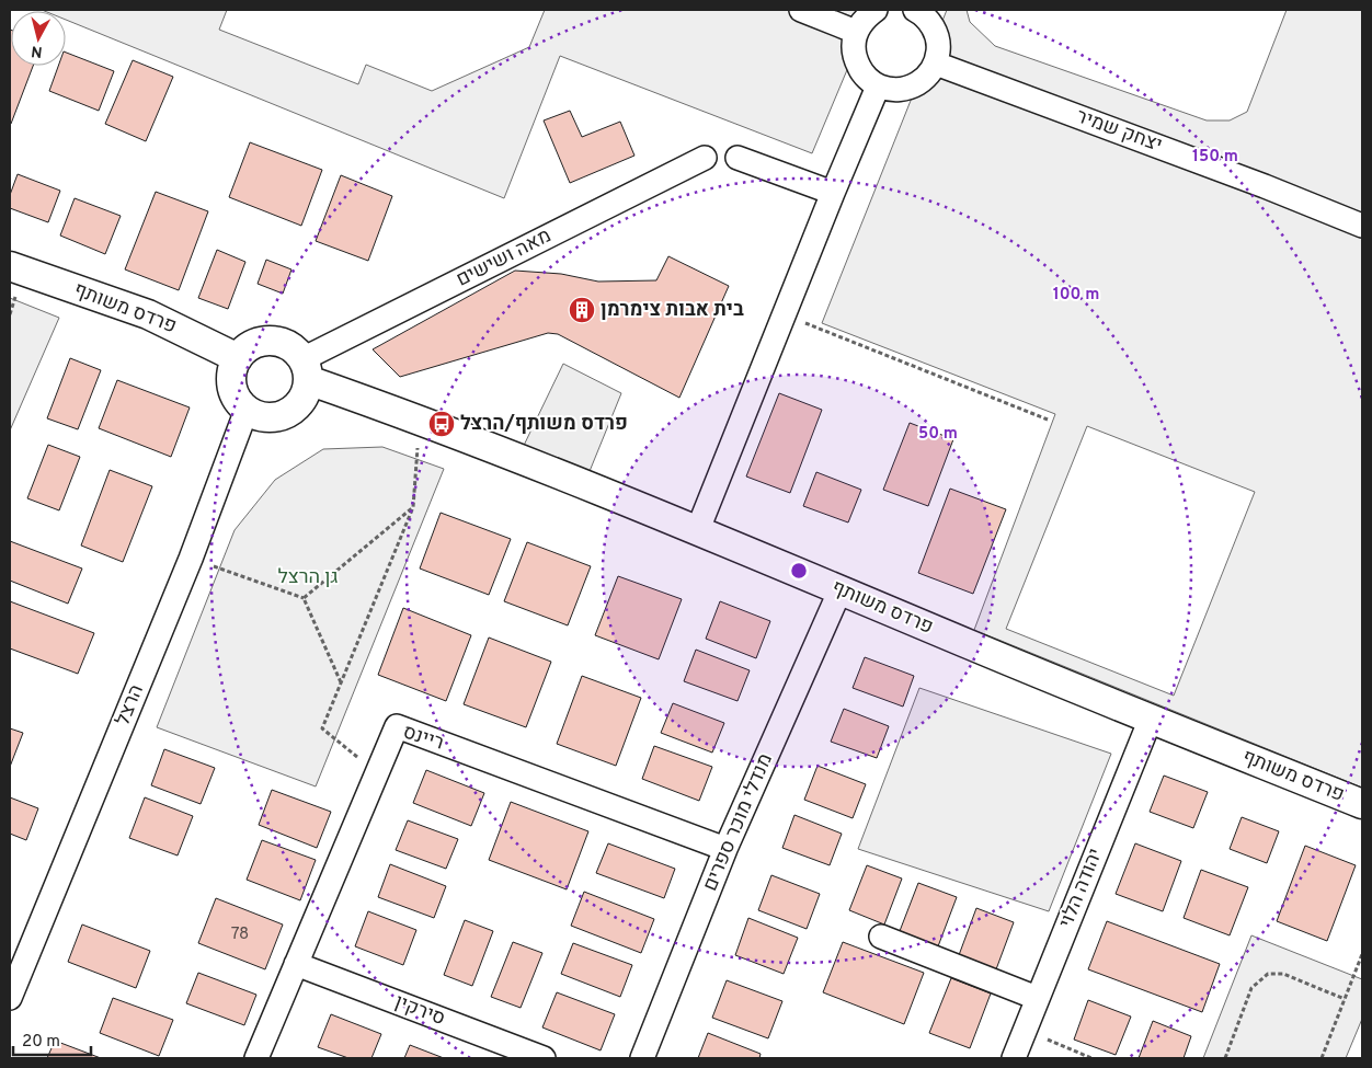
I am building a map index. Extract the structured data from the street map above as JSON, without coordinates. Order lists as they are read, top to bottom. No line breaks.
{"streets":{"street":["יצחק שמיר","מאה ושישים","פרדס משותף","הרצל","ריינס","מנדלי מוכר ספרים","יהודה הלוי","סירקין"]},"crossings":[["מאה ושישים","פרדס משותף"],["מאה ושישים","הרצל"],["פרדס משותף","הרצל"],["פרדס משותף","מנדלי מוכר ספרים"],["פרדס משותף","יהודה הלוי"],["ריינס","מנדלי מוכר ספרים"],["ריינס","סירקין"]],"parks":["גן הרצל"],"places":{"building":["בית אבות צימרמן"],"bus stop":["פרדס משותף/הרצל"]},"house_numbers":["78"],"scale_bar":"20 m","north":"bottom","rings":["150 m","100 m","50 m"]}
